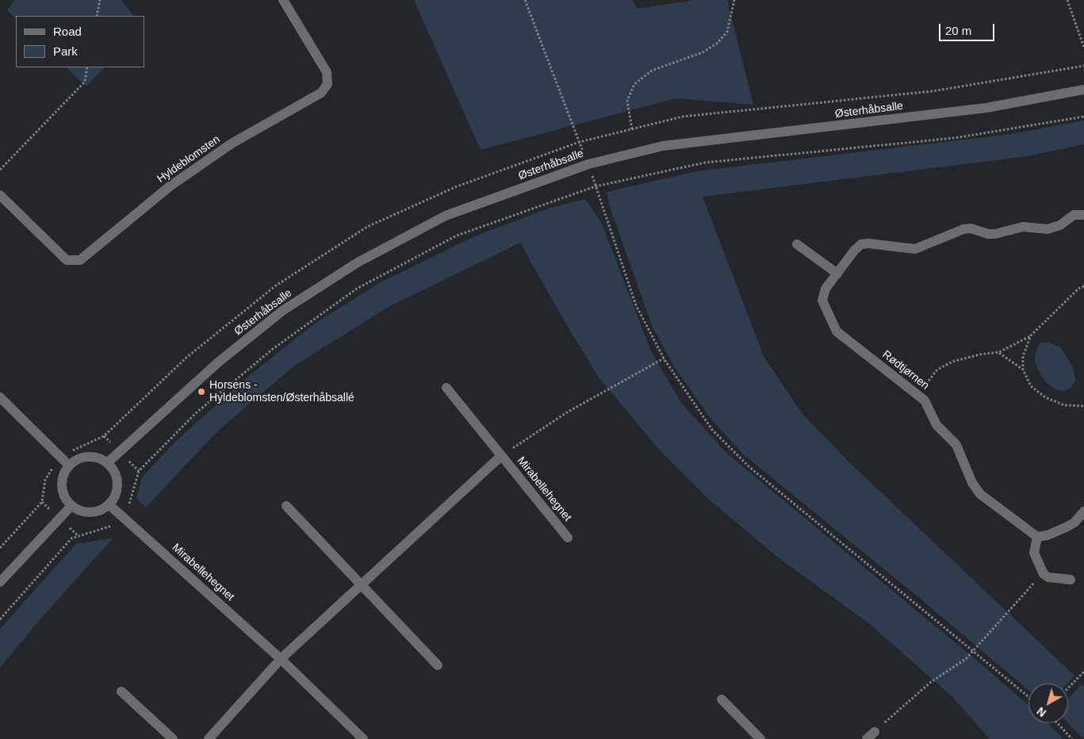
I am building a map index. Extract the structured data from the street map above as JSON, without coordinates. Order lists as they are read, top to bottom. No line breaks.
{"streets":{"street":["Østerhåbsalle","Hyldeblomsten","Rødtjørnen","Mirabellehegnet"]},"crossings":[["Østerhåbsalle","Mirabellehegnet"]],"places":["Horsens - Hyldeblomsten/Østerhåbsallé"],"legend":["Road","Park"],"scale_bar":"20 m","north":"bottom left"}
